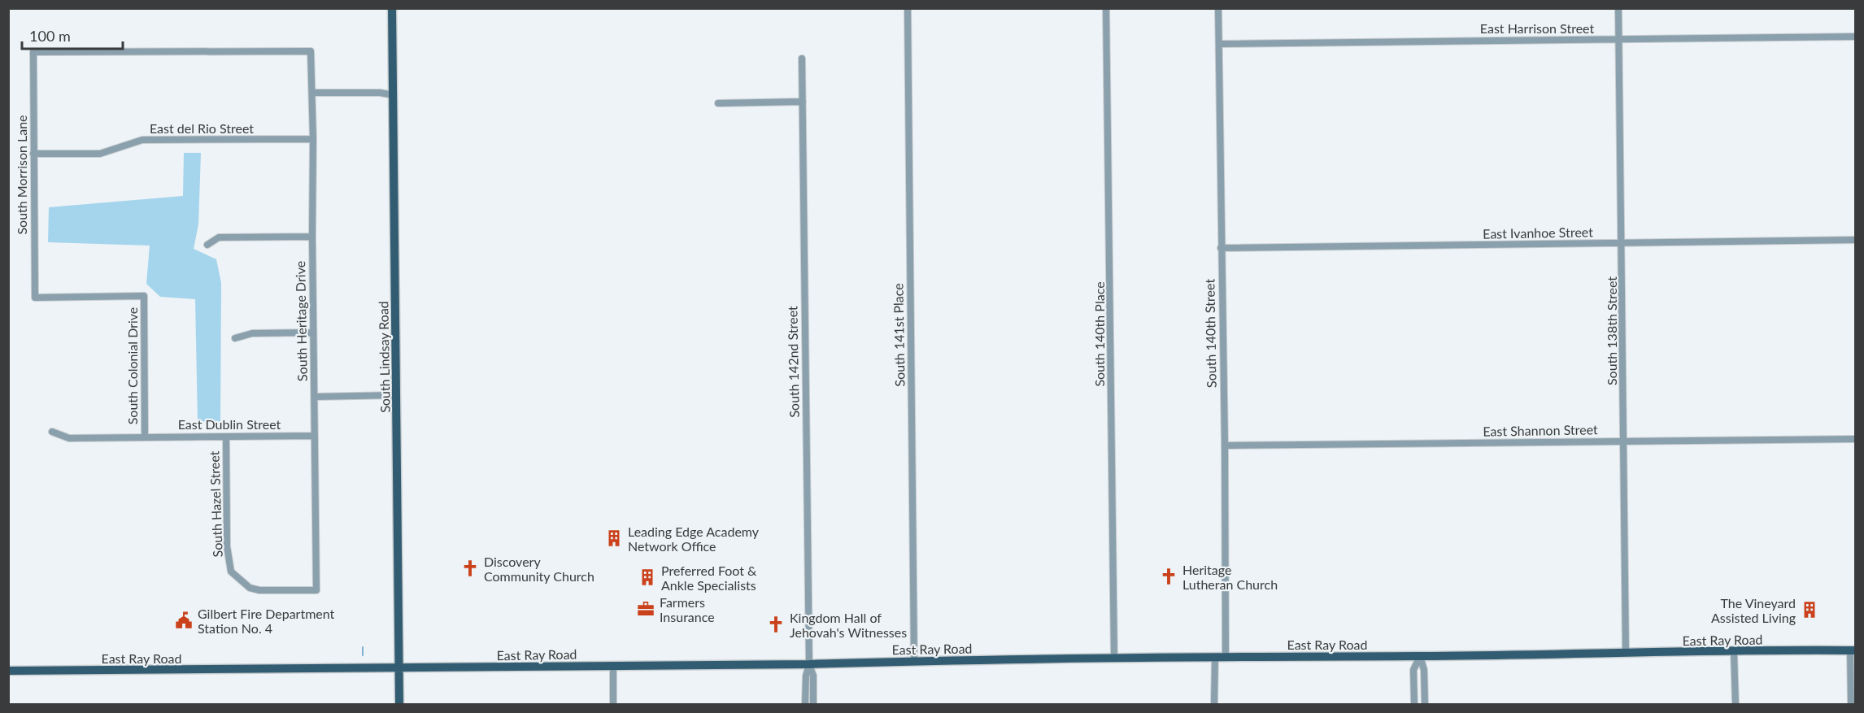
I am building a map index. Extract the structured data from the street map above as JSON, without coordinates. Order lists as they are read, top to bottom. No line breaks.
{"streets":{"main road":["South Lindsay Road","East Ray Road"],"street":["East Harrison Street","East del Rio Street","South Morrison Lane","East Ivanhoe Street","South Heritage Drive","South 138th Street","South 140th Street","South 140th Place","South 141st Place","South 142nd Street","South Colonial Drive","East Dublin Street","East Shannon Street","South Hazel Street"]},"crossings":[["East Harrison Street","South 138th Street"],["East Harrison Street","South 140th Street"],["East del Rio Street","South Morrison Lane"],["East del Rio Street","South Heritage Drive"],["South Morrison Lane","South Heritage Drive"],["South Morrison Lane","South Colonial Drive"],["East Ivanhoe Street","South 138th Street"],["East Ivanhoe Street","South 140th Street"],["South Heritage Drive","East Dublin Street"],["South Heritage Drive","South Hazel Street"],["South 138th Street","East Shannon Street"],["South 138th Street","East Ray Road"],["South 140th Street","East Shannon Street"],["South 140th Street","East Ray Road"],["South 140th Place","East Ray Road"],["South 141st Place","East Ray Road"],["South Lindsay Road","East Ray Road"],["South 142nd Street","East Ray Road"],["South Colonial Drive","East Dublin Street"],["East Dublin Street","South Hazel Street"]],"places":{"building":["Leading Edge Academy Network Office","Preferred Foot & Ankle Specialists","The Vineyard Assisted Living"],"church":["Discovery Community Church","Heritage Lutheran Church","Kingdom Hall of Jehovah's Witnesses"],"office":["Farmers Insurance"],"public building":["Gilbert Fire Department Station No. 4"]},"scale_bar":"100 m"}
